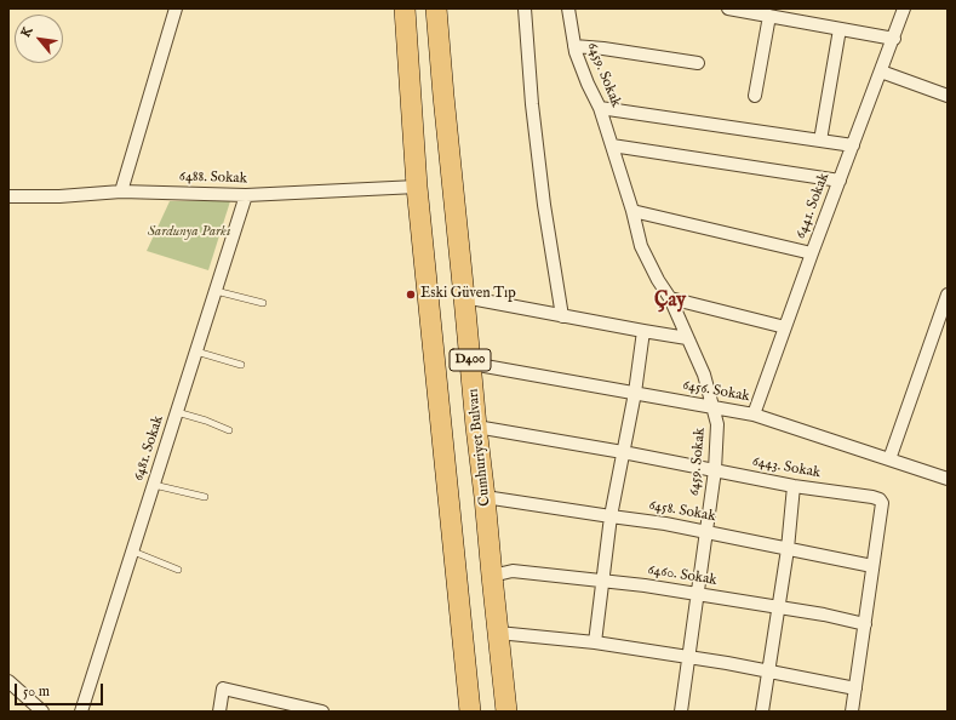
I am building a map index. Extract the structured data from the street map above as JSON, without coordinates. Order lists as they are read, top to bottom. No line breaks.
{"streets":{"highway":["D400","Cumhuriyet Bulvarı"],"street":["6459. Sokak","6488. Sokak","6441. Sokak","6456. Sokak","6481. Sokak","6443. Sokak","6458. Sokak","6460. Sokak"]},"crossings":[["6459. Sokak","6456. Sokak"],["6459. Sokak","6443. Sokak"],["6459. Sokak","6458. Sokak"],["6459. Sokak","6460. Sokak"],["6488. Sokak","D400"],["6488. Sokak","6481. Sokak"],["6441. Sokak","6456. Sokak"],["6456. Sokak","Cumhuriyet Bulvarı"],["Cumhuriyet Bulvarı","6443. Sokak"],["Cumhuriyet Bulvarı","6458. Sokak"],["Cumhuriyet Bulvarı","6460. Sokak"],["6443. Sokak","6458. Sokak"],["6443. Sokak","6460. Sokak"]],"districts":["Çay"],"parks":["Sardunya Parkı"],"places":["Eski Güven Tıp"],"scale_bar":"50 m","north":"top left"}
